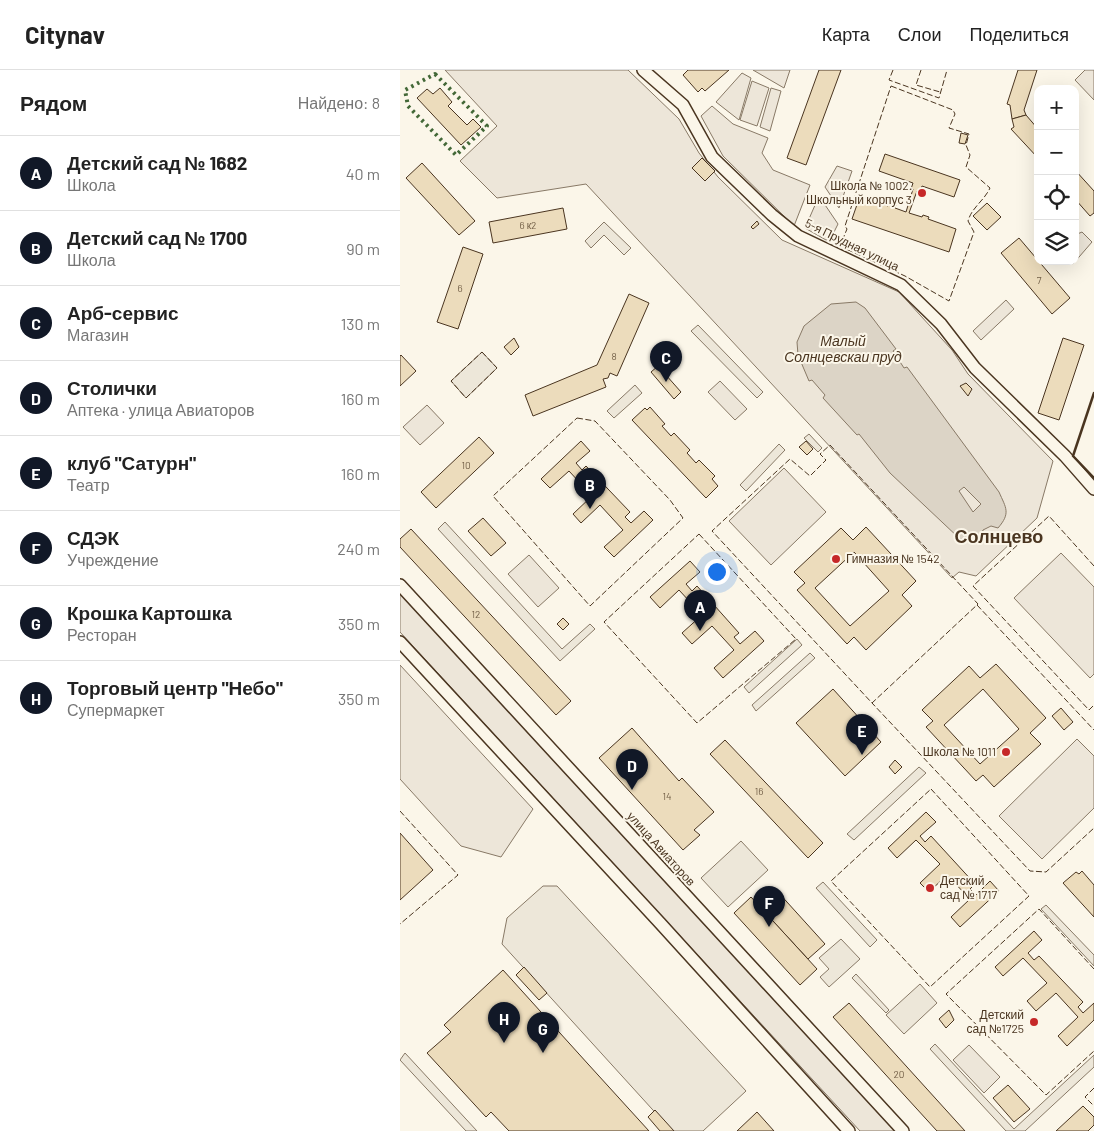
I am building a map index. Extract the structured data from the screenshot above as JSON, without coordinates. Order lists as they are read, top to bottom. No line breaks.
{"streets":{"street":["5-я Прудная улица","улица Авиаторов"]},"districts":["Солнцево"],"water":["Малый Солнцевскаи пруд"],"places":["Школа № 1002. Школьный корпус 3","Гимназия № 1542","Школа № 1011","Детский сад № 1717","Детский сад №1725"],"house_numbers":["6 к2","7","6","8","10","12","16","14","20"],"page":{"header":"Citynav","nav":["Карта","Слои","Поделиться"],"heading":["Рядом","Найдено: 8"],"map_buttons":["+","−"],"list":[{"mark":"A","name":"Детский сад № 1682","note":"Школа","value":"40 m"},{"mark":"B","name":"Детский сад № 1700","note":"Школа","value":"90 m"},{"mark":"C","name":"Арб-сервис","note":"Магазин","value":"130 m"},{"mark":"D","name":"Столички","note":"Аптека · улица Авиаторов","value":"160 m"},{"mark":"E","name":"клуб \"Сатурн\"","note":"Театр","value":"160 m"},{"mark":"F","name":"СДЭК","note":"Учреждение","value":"240 m"},{"mark":"G","name":"Крошка Картошка","note":"Ресторан","value":"350 m"},{"mark":"H","name":"Торговый центр \"Небо\"","note":"Супермаркет","value":"350 m"}],"pins":["C","B","A","E","D","F","H","G"]}}
